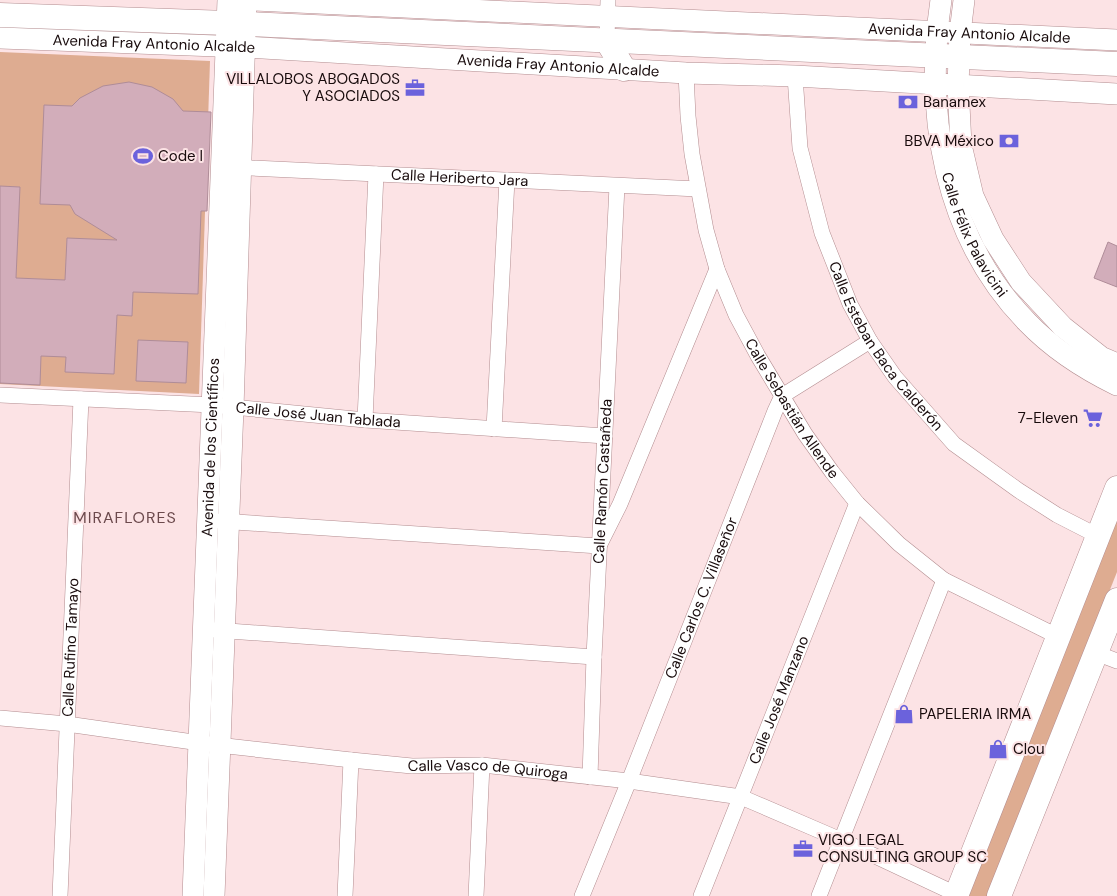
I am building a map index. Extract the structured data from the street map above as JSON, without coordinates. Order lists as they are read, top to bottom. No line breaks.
{"streets":{"main road":["Avenida Fray Antonio Alcalde"],"street":["Calle Heriberto Jara","Calle Félix Palavicini","Calle Esteban Baca Calderón","Calle Sebastián Allende","Calle José Juan Tablada","Avenida de los Científicos","Calle Ramón Castañeda","Calle Carlos C. Villaseñor","Calle Rufino Tamayo","Calle José Manzano","Calle Vasco de Quiroga"]},"crossings":[["Avenida Fray Antonio Alcalde","Calle Félix Palavicini"],["Avenida Fray Antonio Alcalde","Calle Esteban Baca Calderón"],["Avenida Fray Antonio Alcalde","Calle Sebastián Allende"],["Avenida Fray Antonio Alcalde","Avenida de los Científicos"],["Calle Heriberto Jara","Calle Sebastián Allende"],["Calle Heriberto Jara","Avenida de los Científicos"],["Calle Heriberto Jara","Calle Ramón Castañeda"],["Calle Sebastián Allende","Calle Carlos C. Villaseñor"],["Calle Sebastián Allende","Calle José Manzano"],["Calle José Juan Tablada","Avenida de los Científicos"],["Calle José Juan Tablada","Calle Ramón Castañeda"],["Calle José Juan Tablada","Calle Rufino Tamayo"],["Avenida de los Científicos","Calle Vasco de Quiroga"],["Calle Ramón Castañeda","Calle Vasco de Quiroga"],["Calle Carlos C. Villaseñor","Calle Vasco de Quiroga"],["Calle Rufino Tamayo","Calle Vasco de Quiroga"],["Calle José Manzano","Calle Vasco de Quiroga"]],"districts":["MIRAFLORES"],"places":{"office":["VILLALOBOS ABOGADOS Y ASOCIADOS","VIGO LEGAL CONSULTING GROUP SC"],"bank":["Banamex","BBVA México"],"sports":["Code I"],"supermarket":["7-Eleven"],"shop":["PAPELERIA IRMA","Clou"]}}
